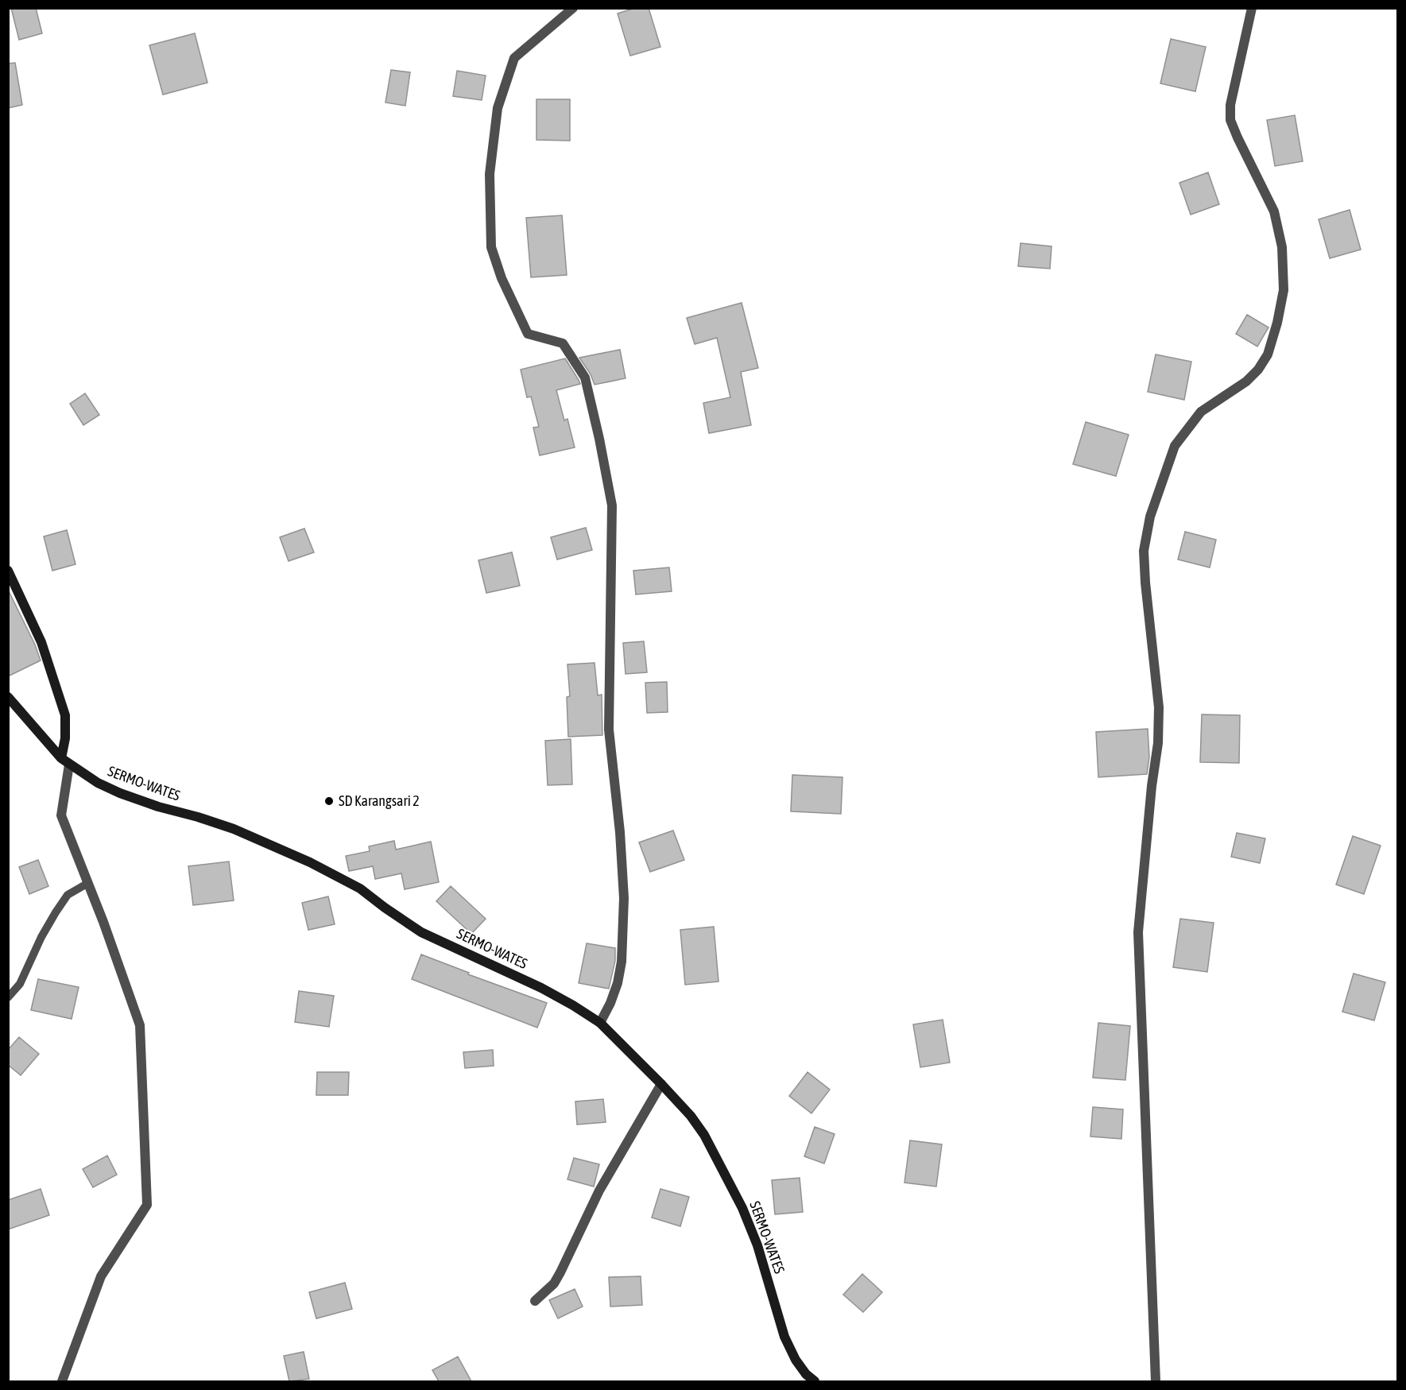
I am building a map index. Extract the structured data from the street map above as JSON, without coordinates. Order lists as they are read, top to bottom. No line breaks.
{"streets":{"main road":["SERMO-WATES"]},"places":["SD Karangsari 2"]}
